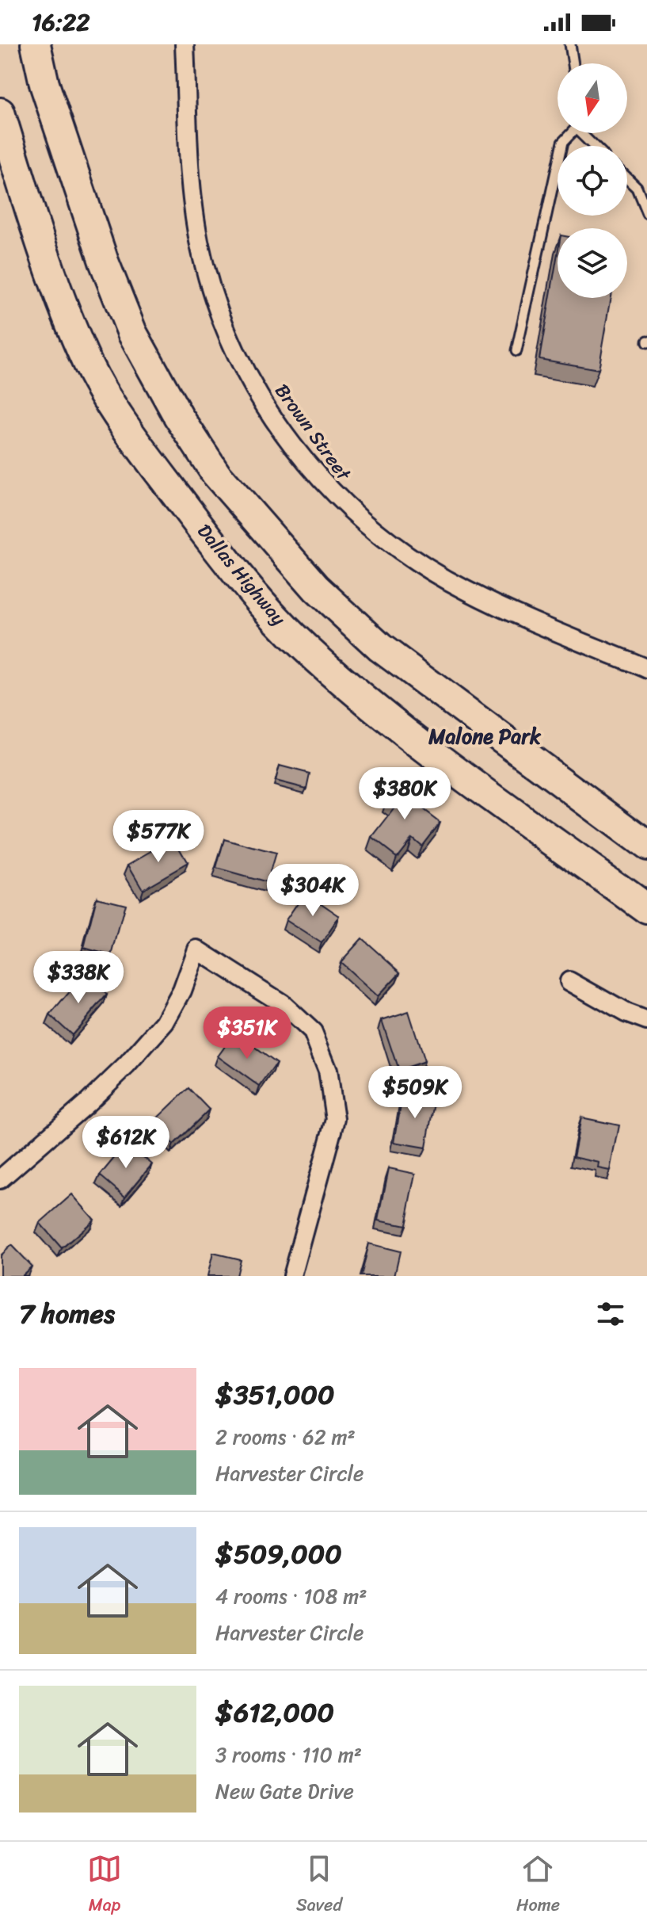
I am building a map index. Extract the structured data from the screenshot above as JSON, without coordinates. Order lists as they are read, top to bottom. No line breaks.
{"streets":{"main road":["Dallas Highway"],"street":["Brown Street"]},"districts":["Malone Park"],"north":"bottom","page":{"status":"16:22","price":["$380K","$577K","$304K","$338K","$351K","$509K","$612K"],"heading":"7 homes","list":[{"name":"$351,000","note":"2 rooms · 62 m² · Harvester Circle"},{"name":"$509,000","note":"4 rooms · 108 m² · Harvester Circle"},{"name":"$612,000","note":"3 rooms · 110 m² · New Gate Drive"}],"tabs":["Map","Saved","Home"]}}
